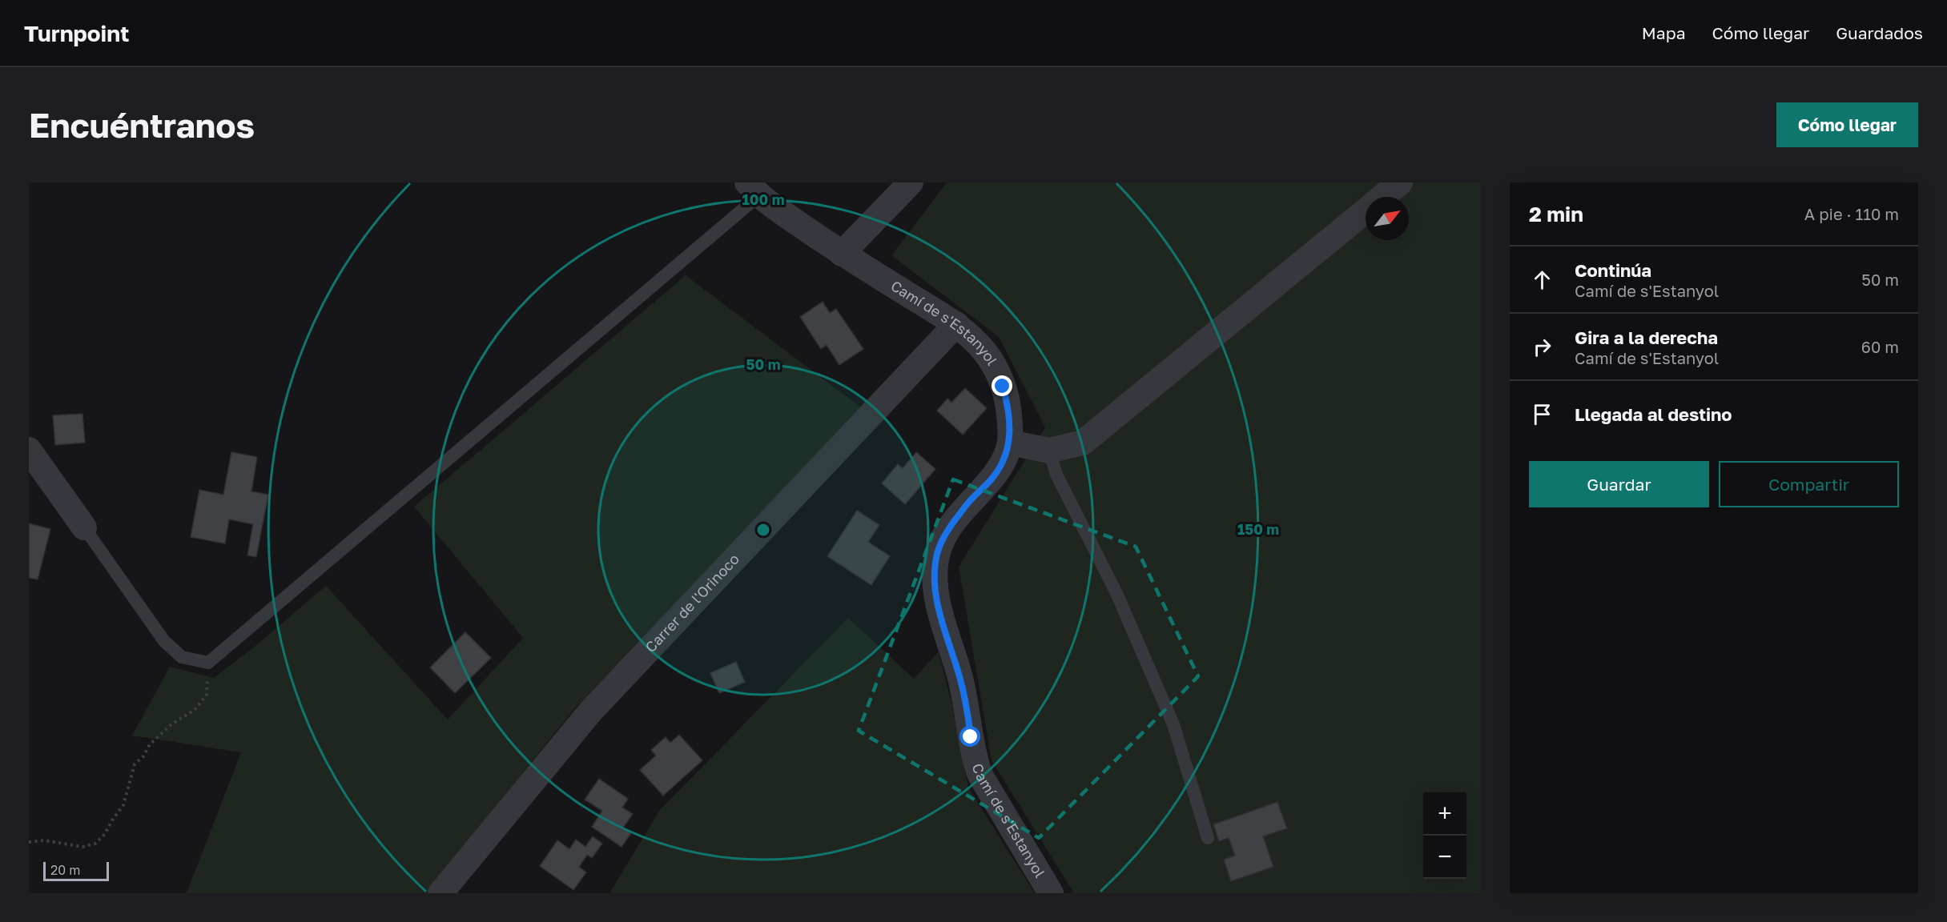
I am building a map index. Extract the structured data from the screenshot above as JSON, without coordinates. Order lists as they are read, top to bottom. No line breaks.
{"streets":{"street":["Camí de s'Estanyol","Carrer de l'Orinoco"]},"crossings":[["Camí de s'Estanyol","Carrer de l'Orinoco"]],"scale_bar":"20 m","north":"top right","page":{"header":"Turnpoint","nav":["Mapa","Cómo llegar","Guardados"],"buttons":["Cómo llegar",["Guardar","Compartir"]],"title":"Encuéntranos","heading":["2 min","A pie · 110 m"],"list":[["Continúa","Camí de s'Estanyol","50 m"],["Gira a la derecha","Camí de s'Estanyol","60 m"],"Llegada al destino"],"map_buttons":["+","−"],"scale":"20 m"},"rings":["100 m","50 m","150 m"]}
